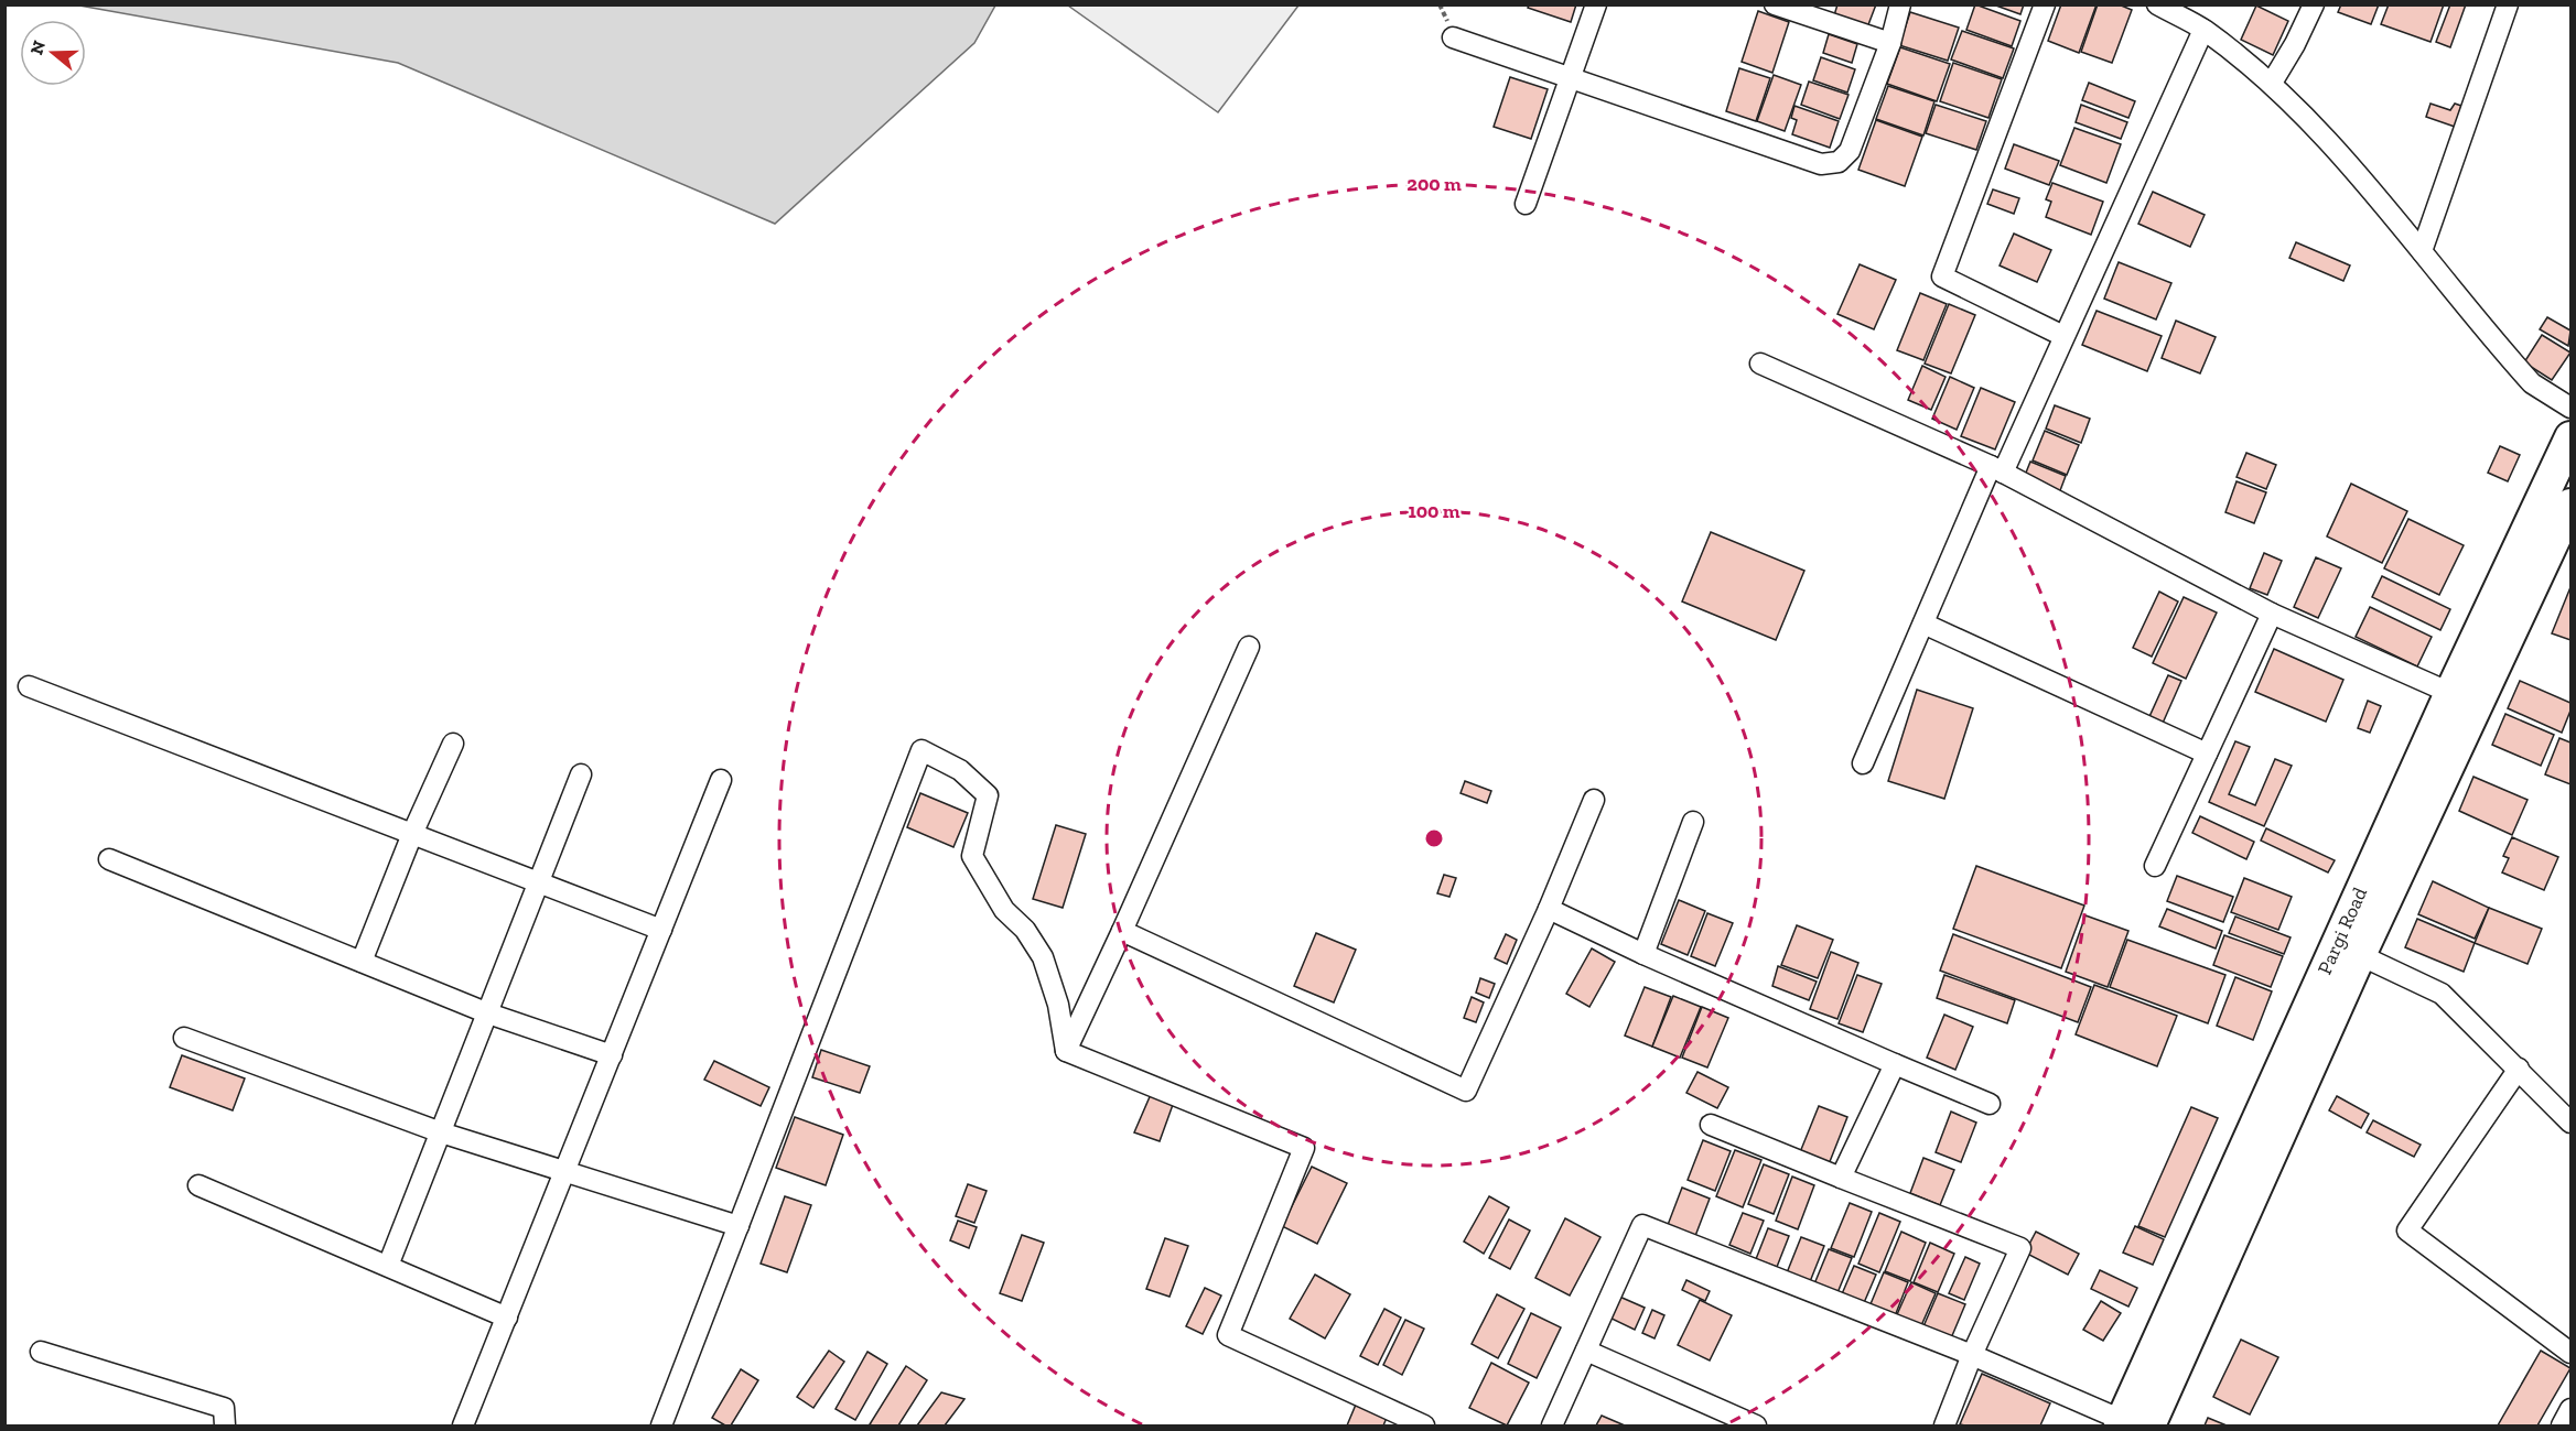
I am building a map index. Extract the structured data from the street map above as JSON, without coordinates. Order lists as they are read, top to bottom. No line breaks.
{"streets":{"main road":["Pargi Road"]},"north":"left","rings":["200 m","100 m"]}
